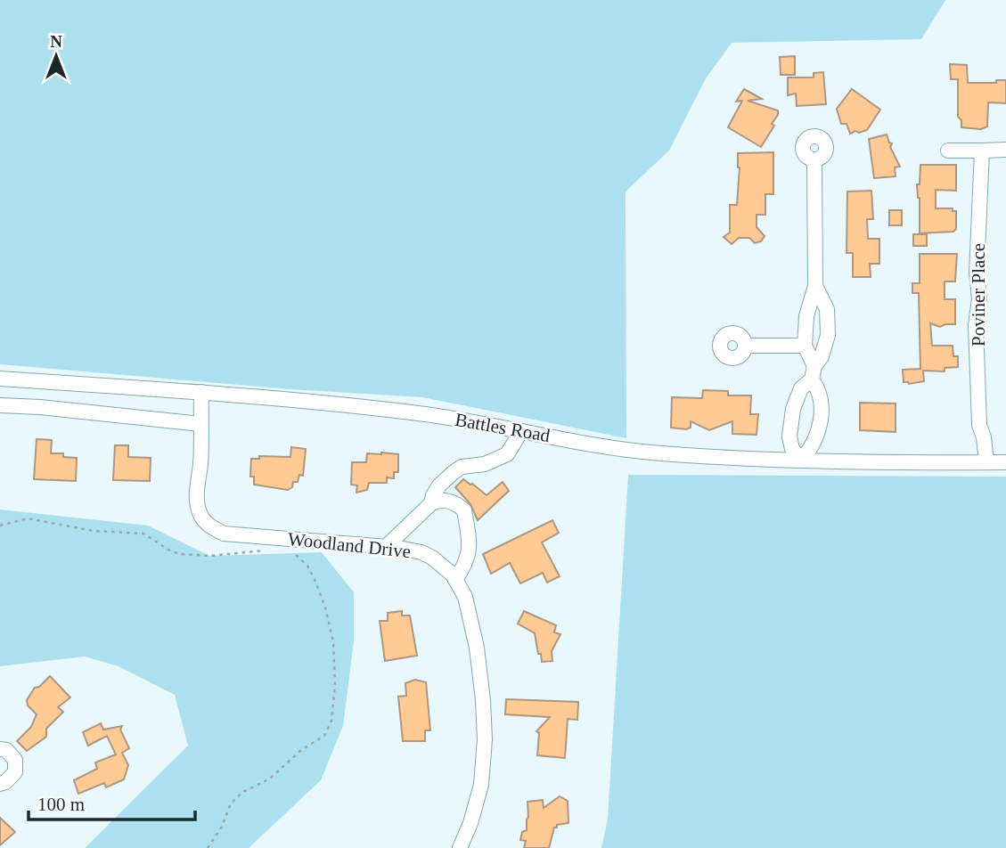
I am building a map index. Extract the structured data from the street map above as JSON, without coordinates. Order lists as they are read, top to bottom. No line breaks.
{"streets":{"street":["Poviner Place","Battles Road","Woodland Drive"]},"crossings":[["Poviner Place","Battles Road"],["Battles Road","Woodland Drive"]],"scale_bar":"100 m","north":"top"}
